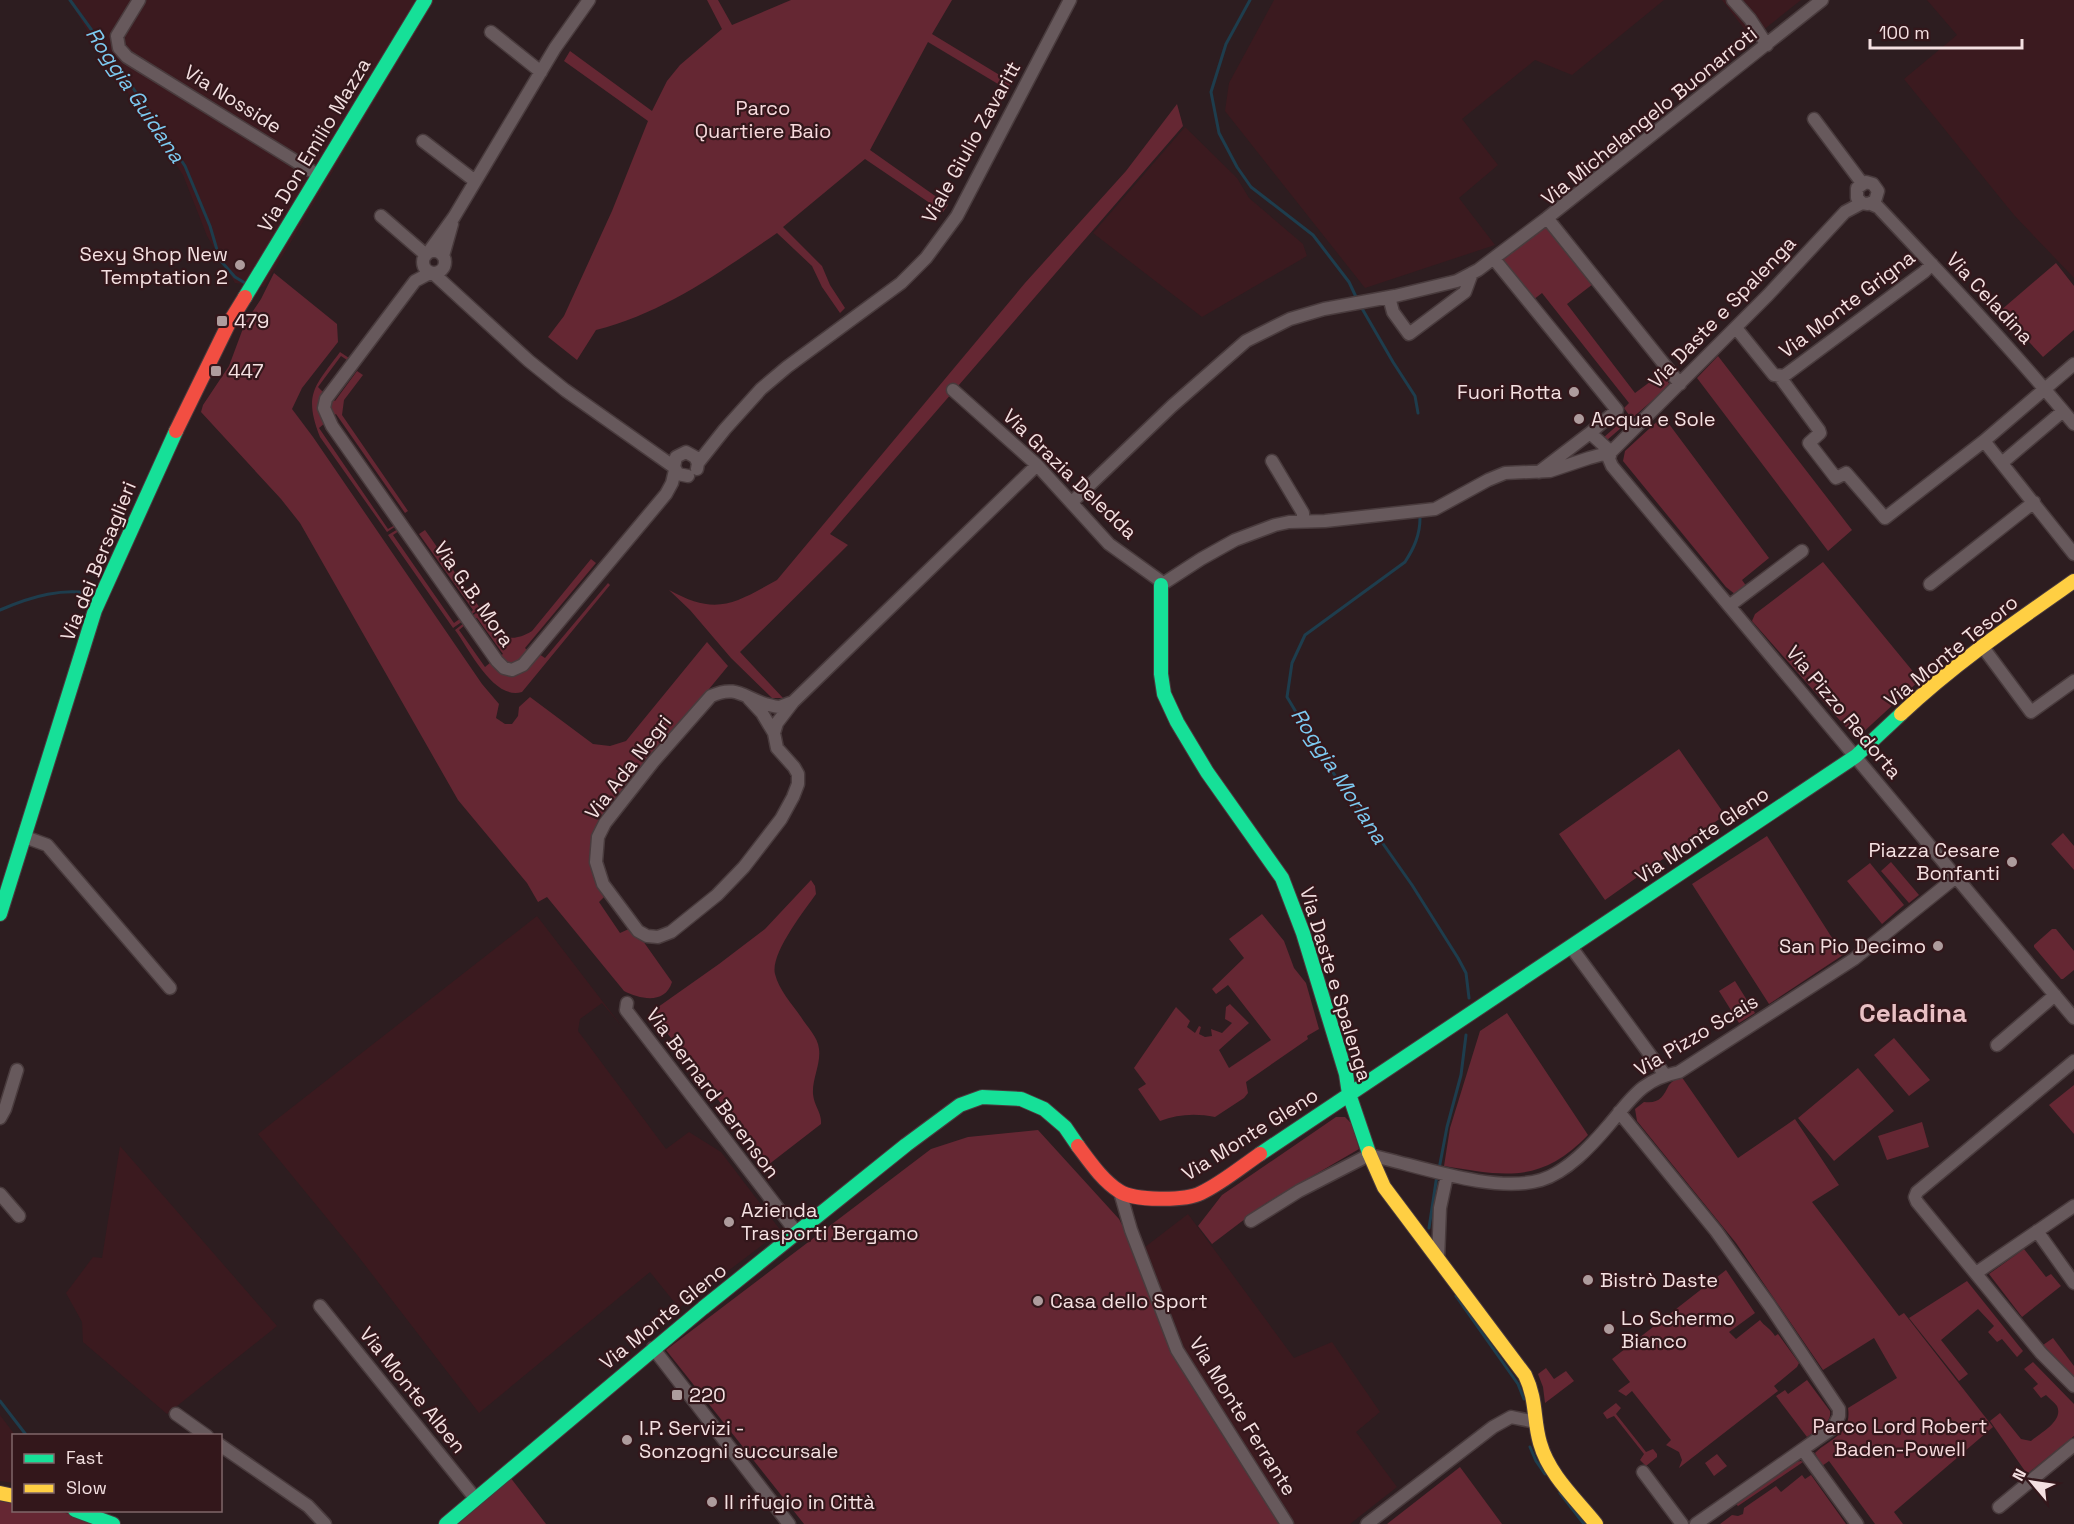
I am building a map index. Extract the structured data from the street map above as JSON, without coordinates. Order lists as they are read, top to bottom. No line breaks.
{"streets":{"main road":["Via Don Emilio Mazza","Via Daste e Spalenga","Via dei Bersaglieri","Via Monte Tesoro","Via Monte Gleno"],"street":["Via Nosside","Via Michelangelo Buonarroti","Viale Giulio Zavaritt","Via Celadina","Via Monte Grigna","Via Grazia Deledda","Via G.B. Mora","Via Pizzo Redorta","Via Ada Negri","Via Pizzo Scais","Via Bernard Berenson","Via Monte Alben","Via Monte Ferrante"]},"crossings":[["Via Nosside","Via Don Emilio Mazza"],["Via Michelangelo Buonarroti","Via Daste e Spalenga"],["Viale Giulio Zavaritt","Via G.B. Mora"],["Via Don Emilio Mazza","Via dei Bersaglieri"],["Via Celadina","Via Monte Grigna"],["Via Celadina","Via Daste e Spalenga"],["Via Monte Grigna","Via Daste e Spalenga"],["Via Daste e Spalenga","Via Grazia Deledda"],["Via Daste e Spalenga","Via Pizzo Redorta"],["Via Daste e Spalenga","Via Monte Gleno"],["Via Monte Tesoro","Via Pizzo Redorta"],["Via Monte Tesoro","Via Monte Gleno"],["Via Pizzo Redorta","Via Monte Gleno"],["Via Pizzo Redorta","Via Pizzo Scais"],["Via Monte Gleno","Via Bernard Berenson"],["Via Monte Gleno","Via Monte Alben"],["Via Monte Gleno","Via Monte Ferrante"]],"districts":["Celadina"],"water":["Roggia Guidana","Roggia Morlana"],"parks":["Parco Quartiere Baio","Parco Lord Robert Baden-Powell"],"places":{"other":["Sexy Shop New Temptation 2","Fuori Rotta","Acqua e Sole","Piazza Cesare Bonfanti","San Pio Decimo","Azienda Trasporti Bergamo","Bistrò Daste","Casa dello Sport","Lo Schermo Bianco","I.P. Servizi - Sonzogni succursale","Il rifugio in Città"],"transit":["479","447","220"]},"legend":["Fast","Slow"],"scale_bar":"100 m","north":"top left"}
